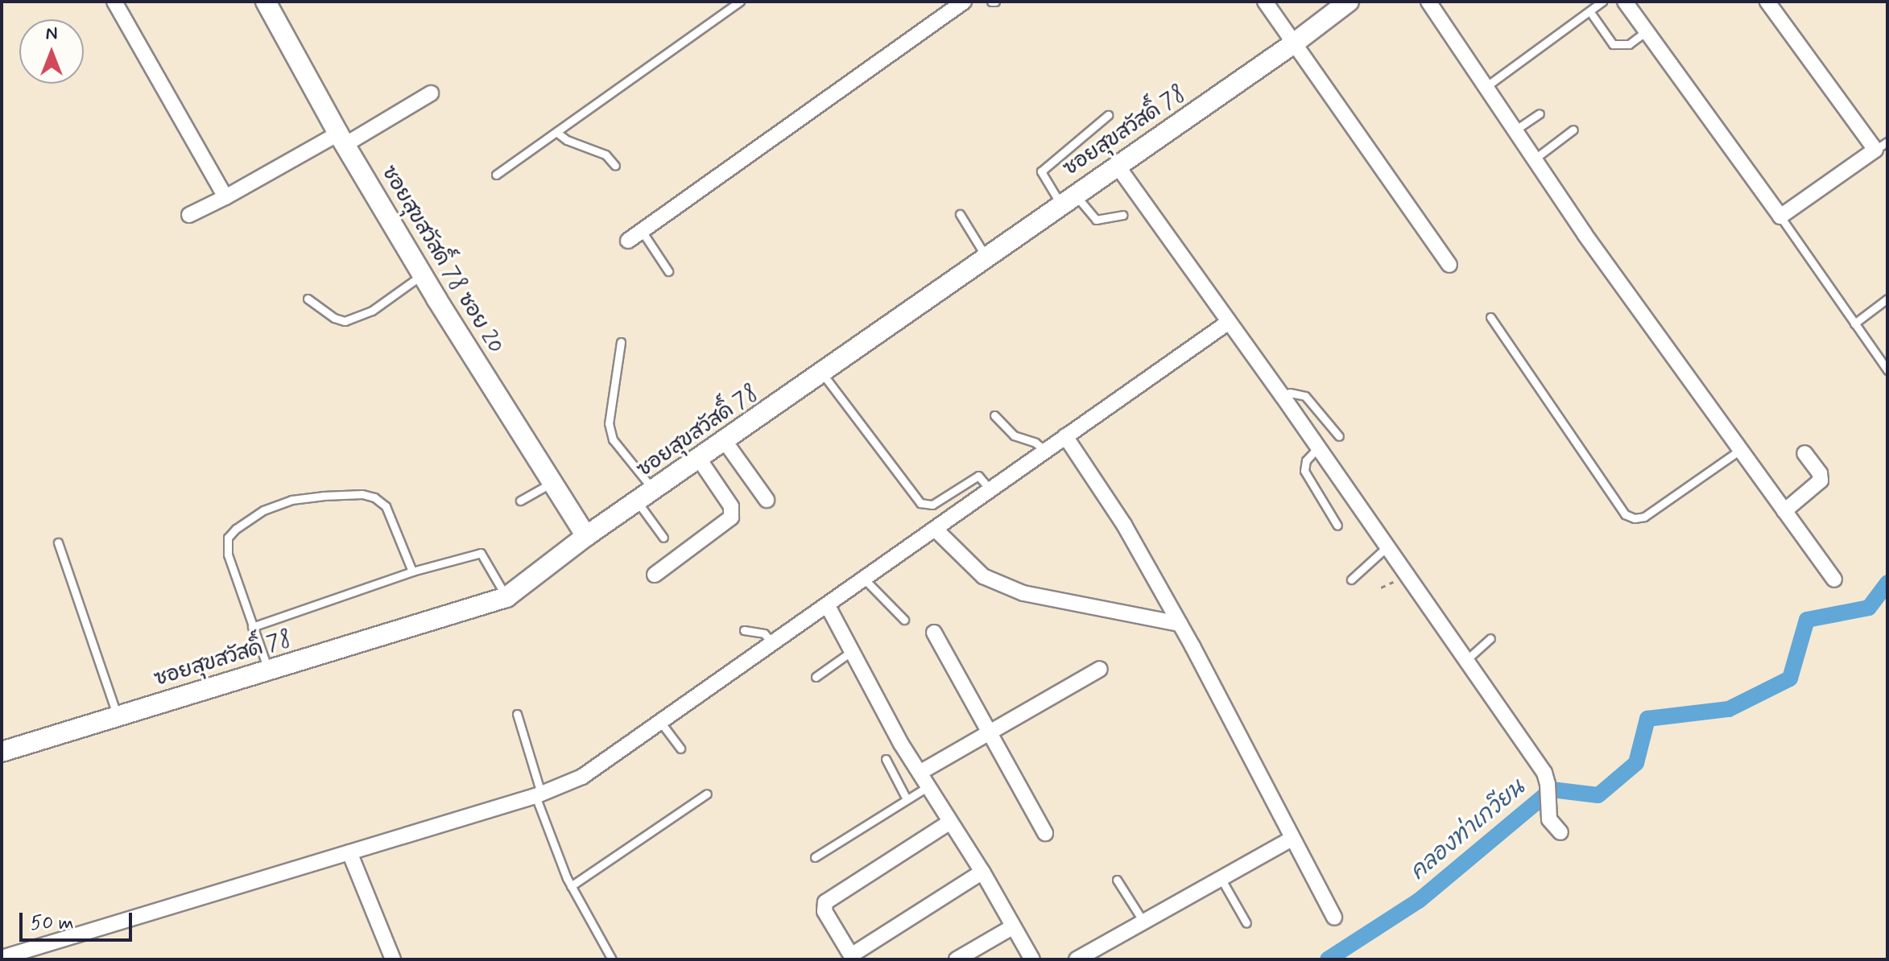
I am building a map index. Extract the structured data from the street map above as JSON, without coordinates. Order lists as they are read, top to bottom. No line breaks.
{"streets":{"street":["ซอยสุขสวัสดิ์ 78","ซอยสุขสวัสดิ์ 78 ซอย 20"]},"crossings":[["ซอยสุขสวัสดิ์ 78","ซอยสุขสวัสดิ์ 78 ซอย 20"]],"water":["คลองท่าเกวียน"],"scale_bar":"50 m","north":"top"}
